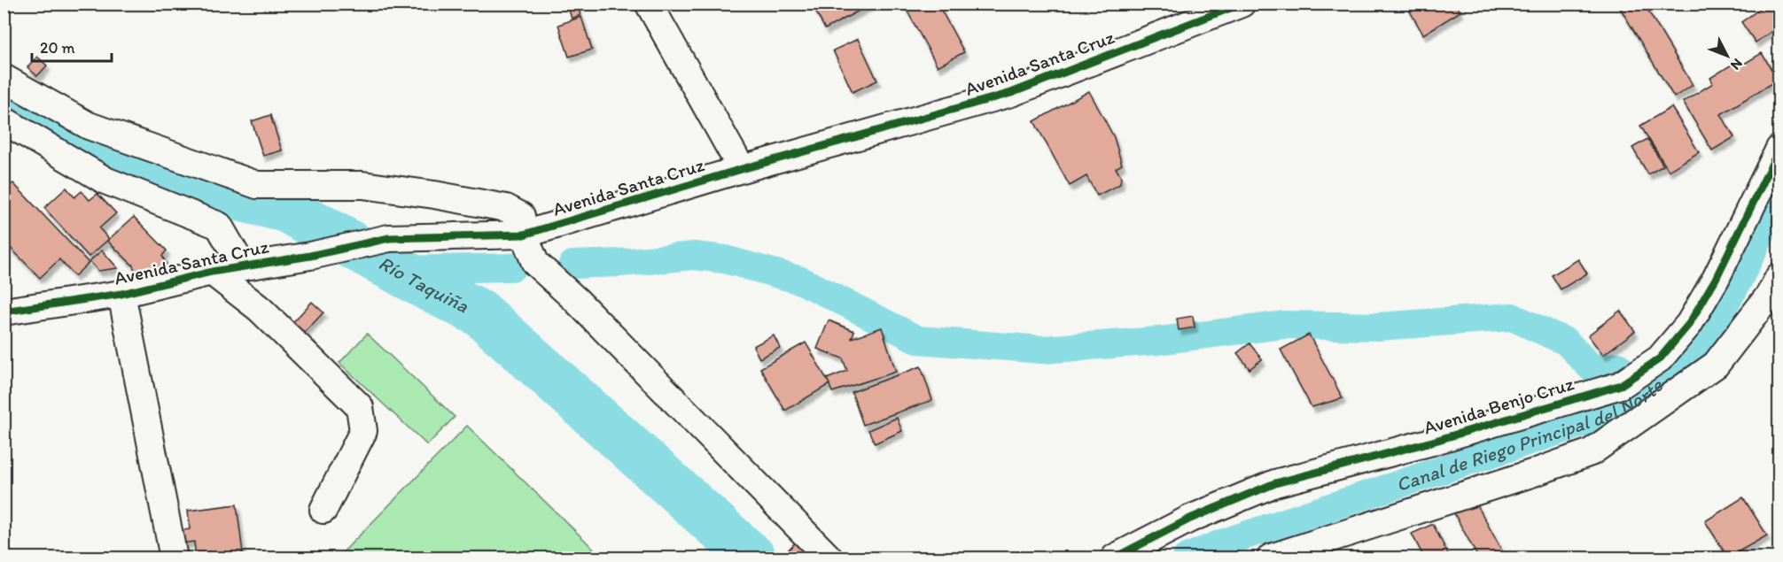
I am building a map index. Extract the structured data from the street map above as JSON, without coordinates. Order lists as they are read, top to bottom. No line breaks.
{"streets":{"street":["Avenida Santa Cruz","Avenida Benjo Cruz"]},"water":["Río Taquiña","Canal de Riego Principal del Norte"],"scale_bar":"20 m","north":"bottom right"}
